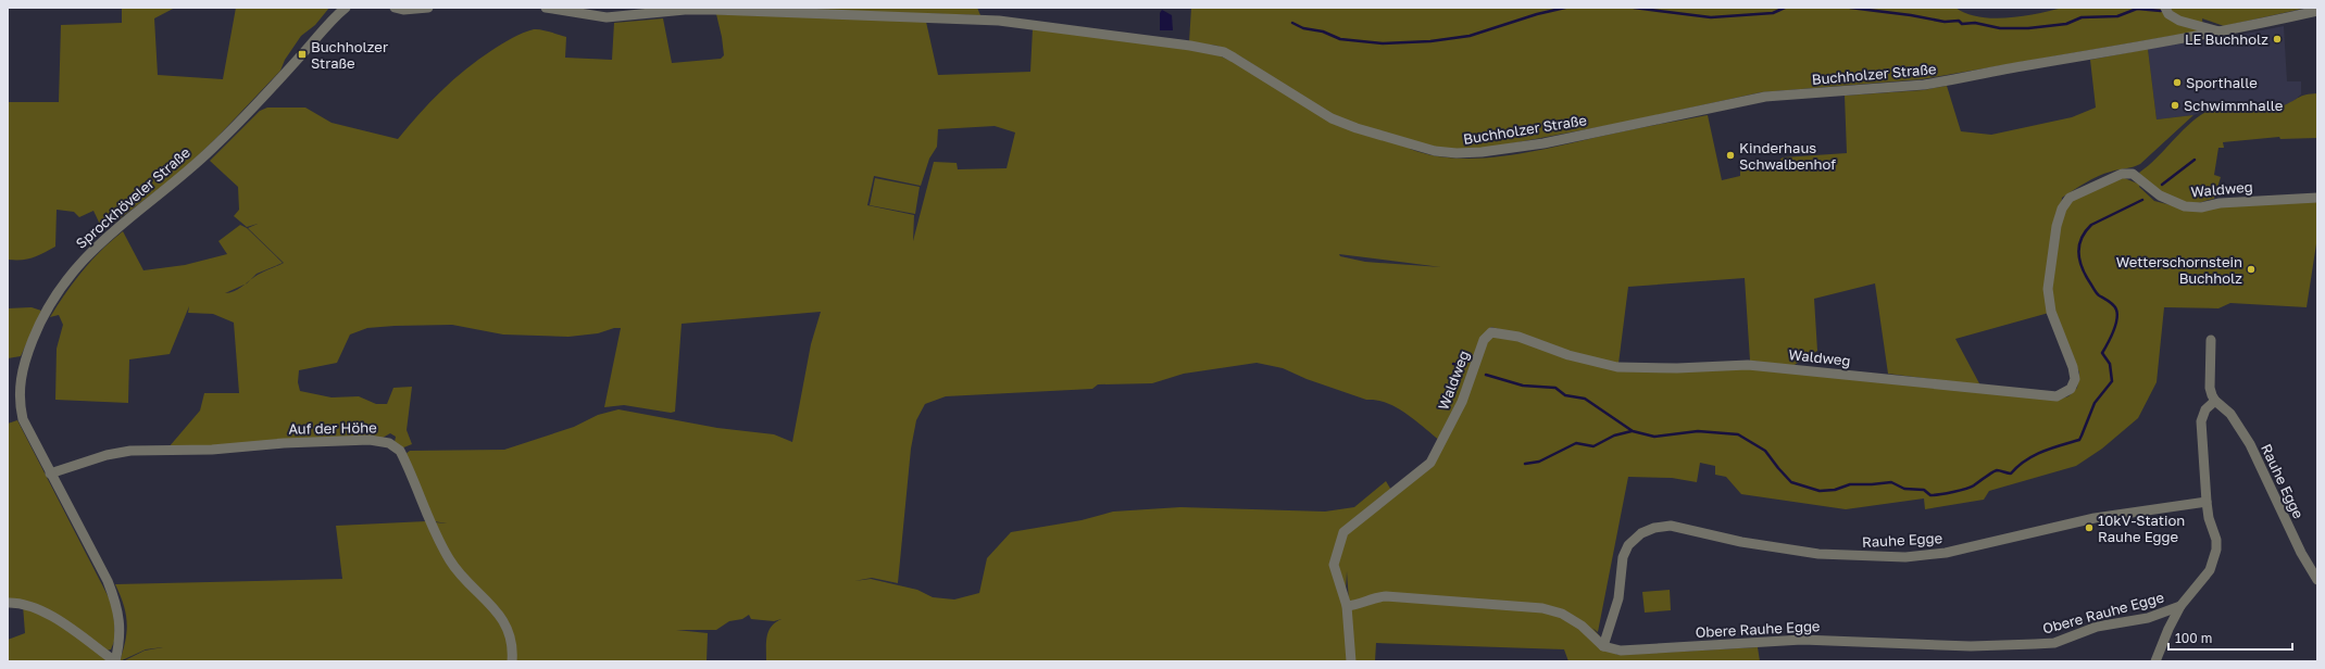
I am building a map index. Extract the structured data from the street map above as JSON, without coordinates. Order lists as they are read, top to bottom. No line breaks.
{"streets":{"street":["Buchholzer Straße","Waldweg","Sprockhöveler Straße","Auf der Höhe","Rauhe Egge","Obere Rauhe Egge"]},"crossings":[["Sprockhöveler Straße","Auf der Höhe"],["Rauhe Egge","Obere Rauhe Egge"]],"places":{"other":["LE Buchholz","Sporthalle","Schwimmhalle","Kinderhaus Schwalbenhof","Wetterschornstein Buchholz","10kV-Station Rauhe Egge"],"transit":["Buchholzer Straße"]},"scale_bar":"100 m"}
